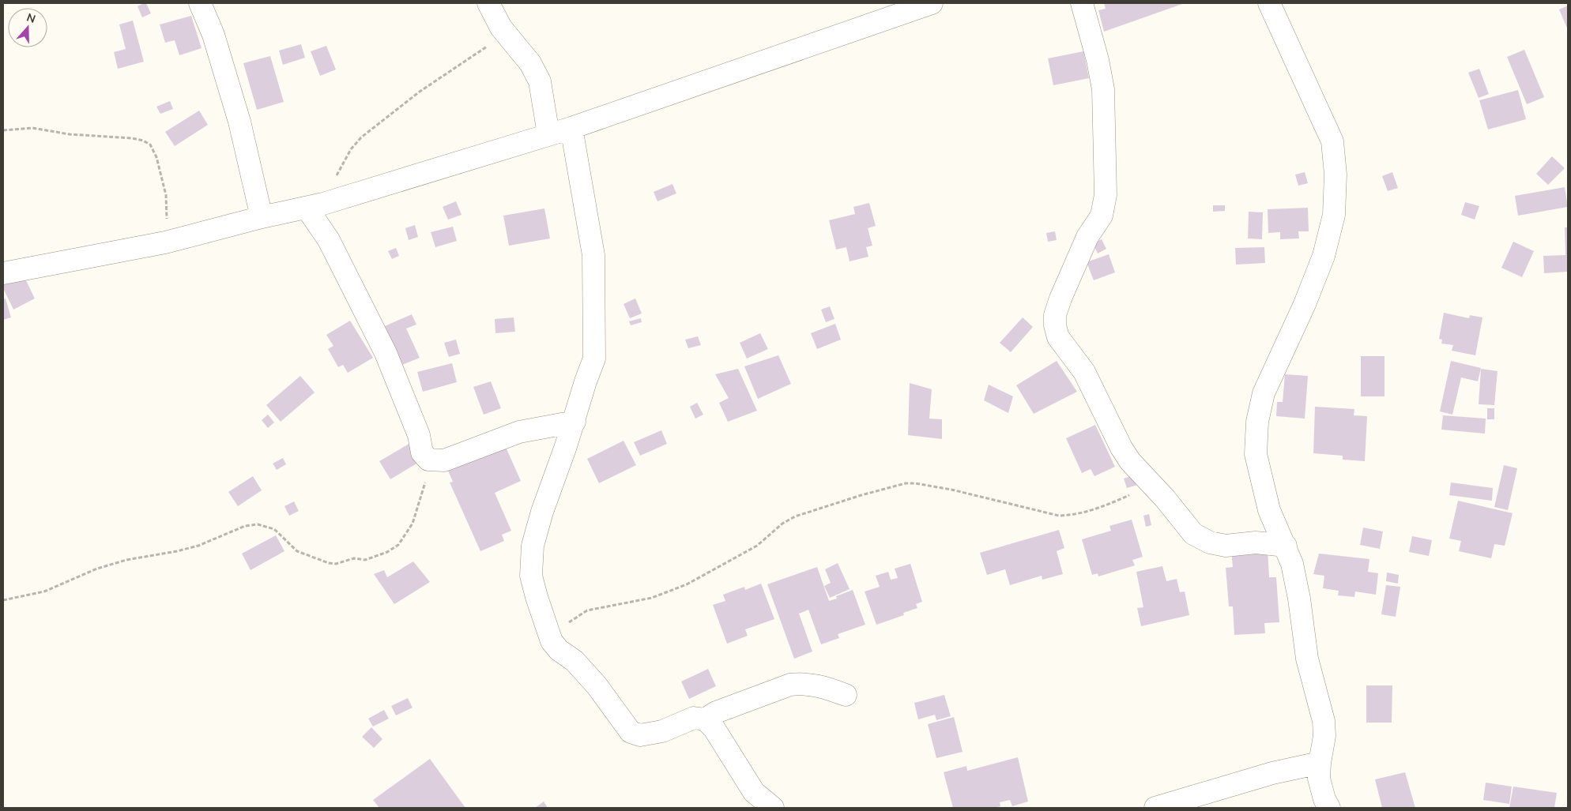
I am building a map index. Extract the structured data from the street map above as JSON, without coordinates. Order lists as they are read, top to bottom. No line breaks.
{"north":"top"}
